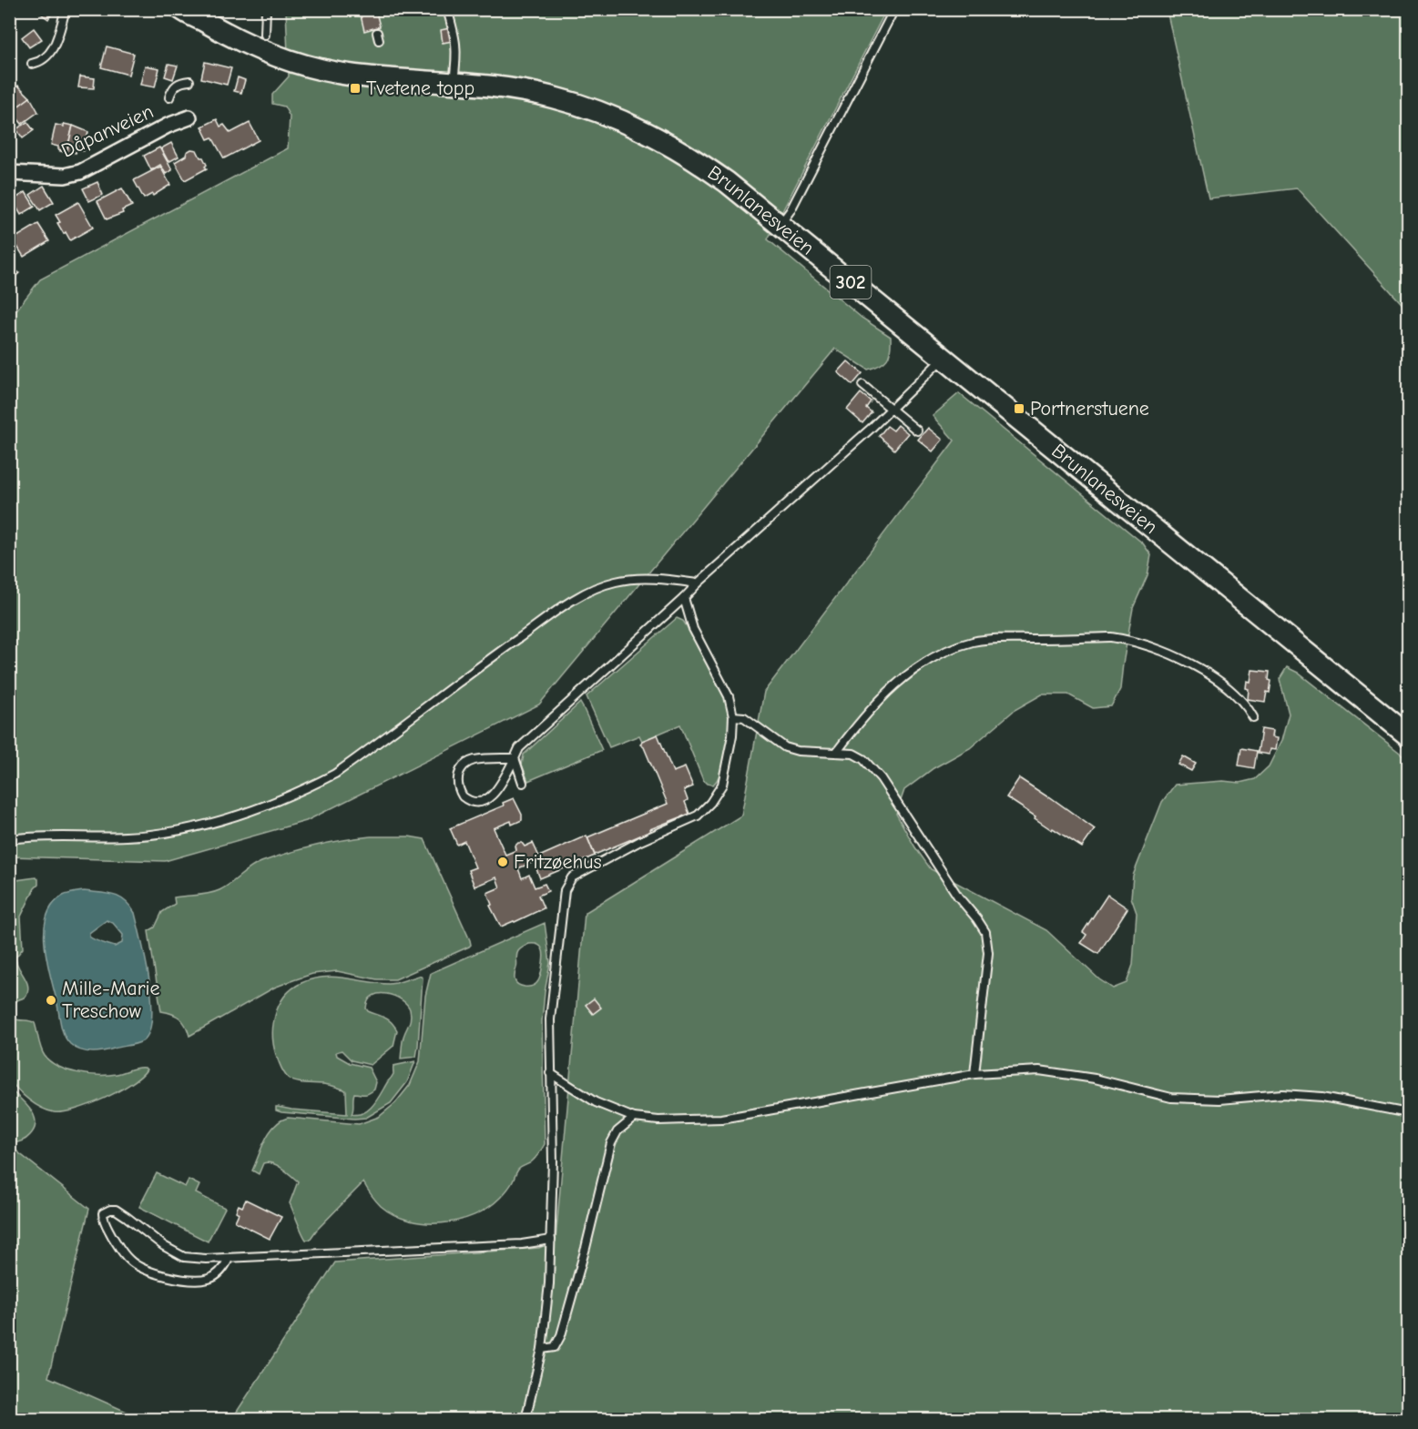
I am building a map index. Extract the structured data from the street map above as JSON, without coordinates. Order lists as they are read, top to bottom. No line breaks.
{"streets":{"main road":["Brunlanesveien","302"],"street":["Dåpanveien"]},"places":{"transit":["Tvetene topp","Portnerstuene"],"other":["Fritzøehus","Mille-Marie Treschow"]}}
